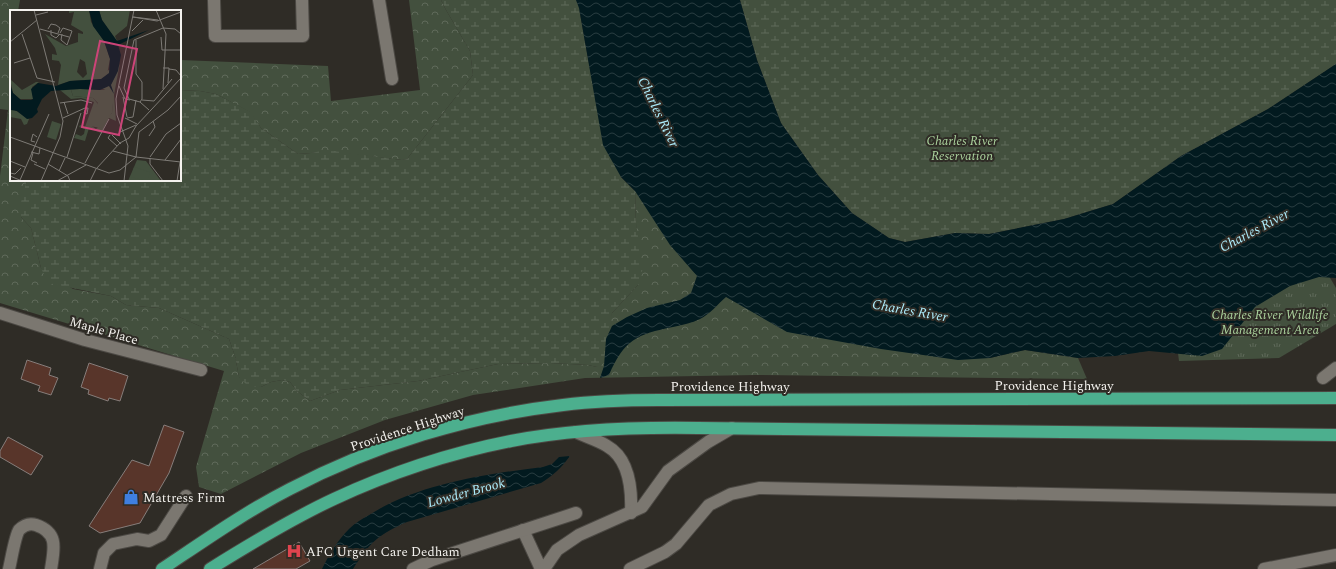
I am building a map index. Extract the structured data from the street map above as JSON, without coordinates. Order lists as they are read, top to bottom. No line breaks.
{"streets":{"highway":["Providence Highway"],"street":["Maple Place"]},"water":["Charles River","Lowder Brook"],"parks":["Charles River Reservation","Charles River Wildlife Management Area"],"places":{"shop":["Mattress Firm"],"hospital":["AFC Urgent Care Dedham"]}}
